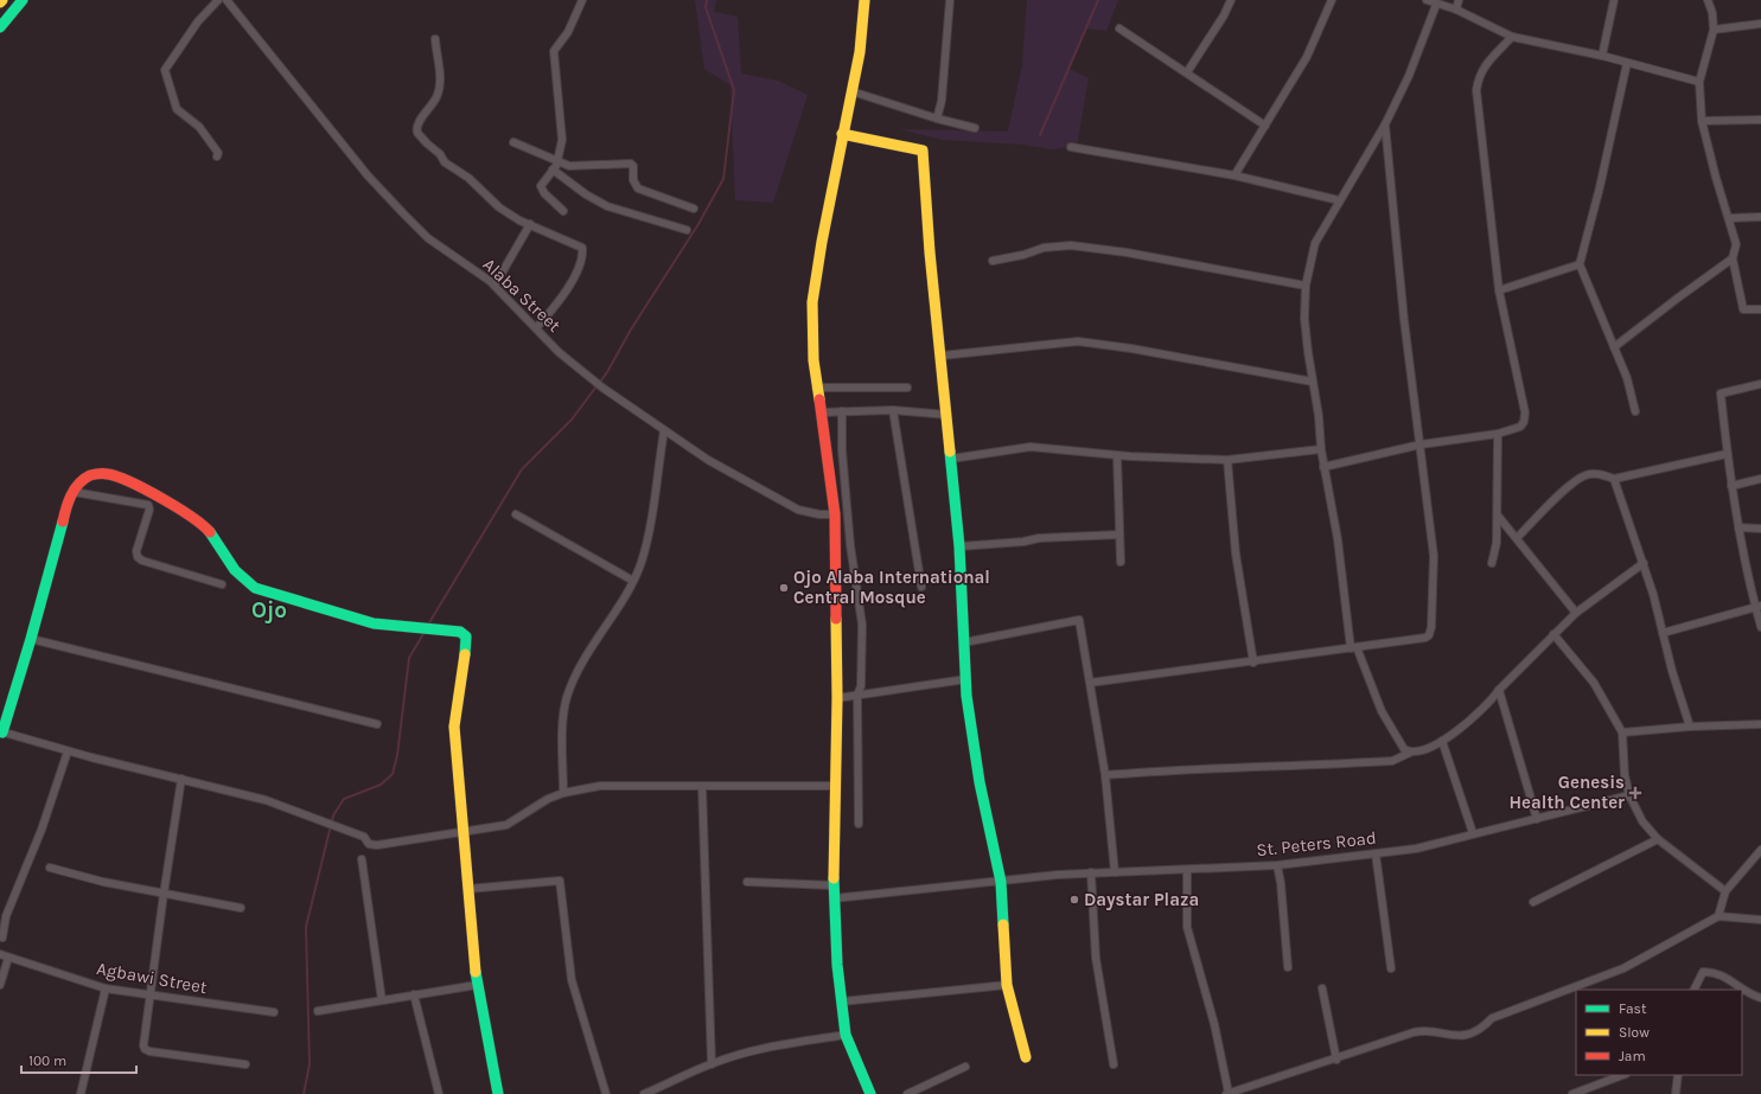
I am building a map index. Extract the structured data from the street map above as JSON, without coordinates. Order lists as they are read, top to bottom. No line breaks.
{"streets":{"street":["Alaba Street","St. Peters Road","Agbawi Street"]},"districts":["Ojo"],"places":{"other":["Ojo Alaba International Central Mosque","Daystar Plaza"],"health":["Genesis Health Center"]},"legend":["Fast","Slow","Jam"],"scale_bar":"100 m"}
